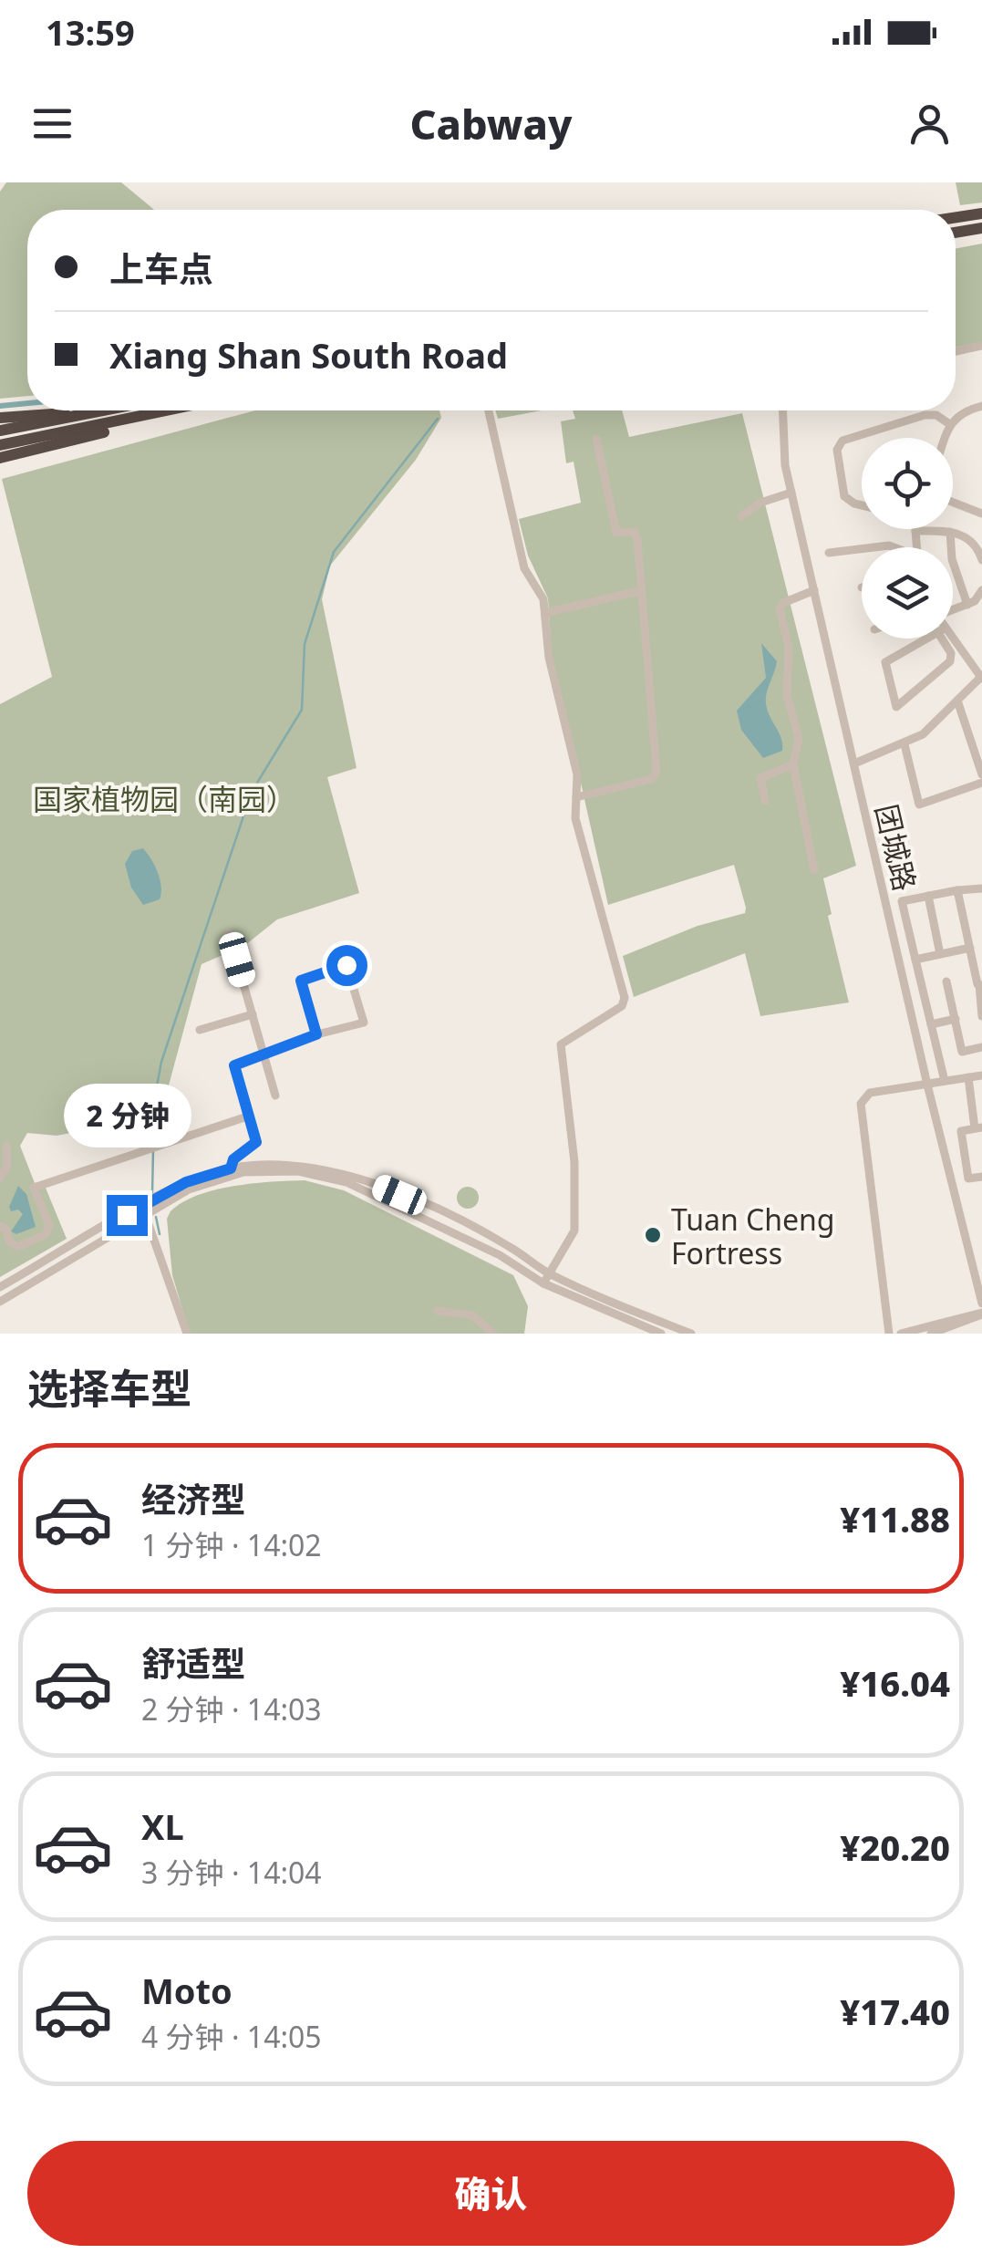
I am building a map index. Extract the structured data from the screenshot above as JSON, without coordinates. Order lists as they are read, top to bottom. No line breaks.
{"streets":{"street":["团城路"]},"parks":["国家植物园（南园）"],"places":["Tuan Cheng Fortress"],"page":{"status":"13:59","header":"Cabway","banner":["上车点","Xiang Shan South Road"],"bubble":"2 分钟","heading":"选择车型","list":[{"name":"经济型","note":"1 分钟 · 14:02","value":"¥11.88"},{"name":"舒适型","note":"2 分钟 · 14:03","value":"¥16.04"},{"name":"XL","note":"3 分钟 · 14:04","value":"¥20.20"},{"name":"Moto","note":"4 分钟 · 14:05","value":"¥17.40"}],"buttons":"确认"}}
